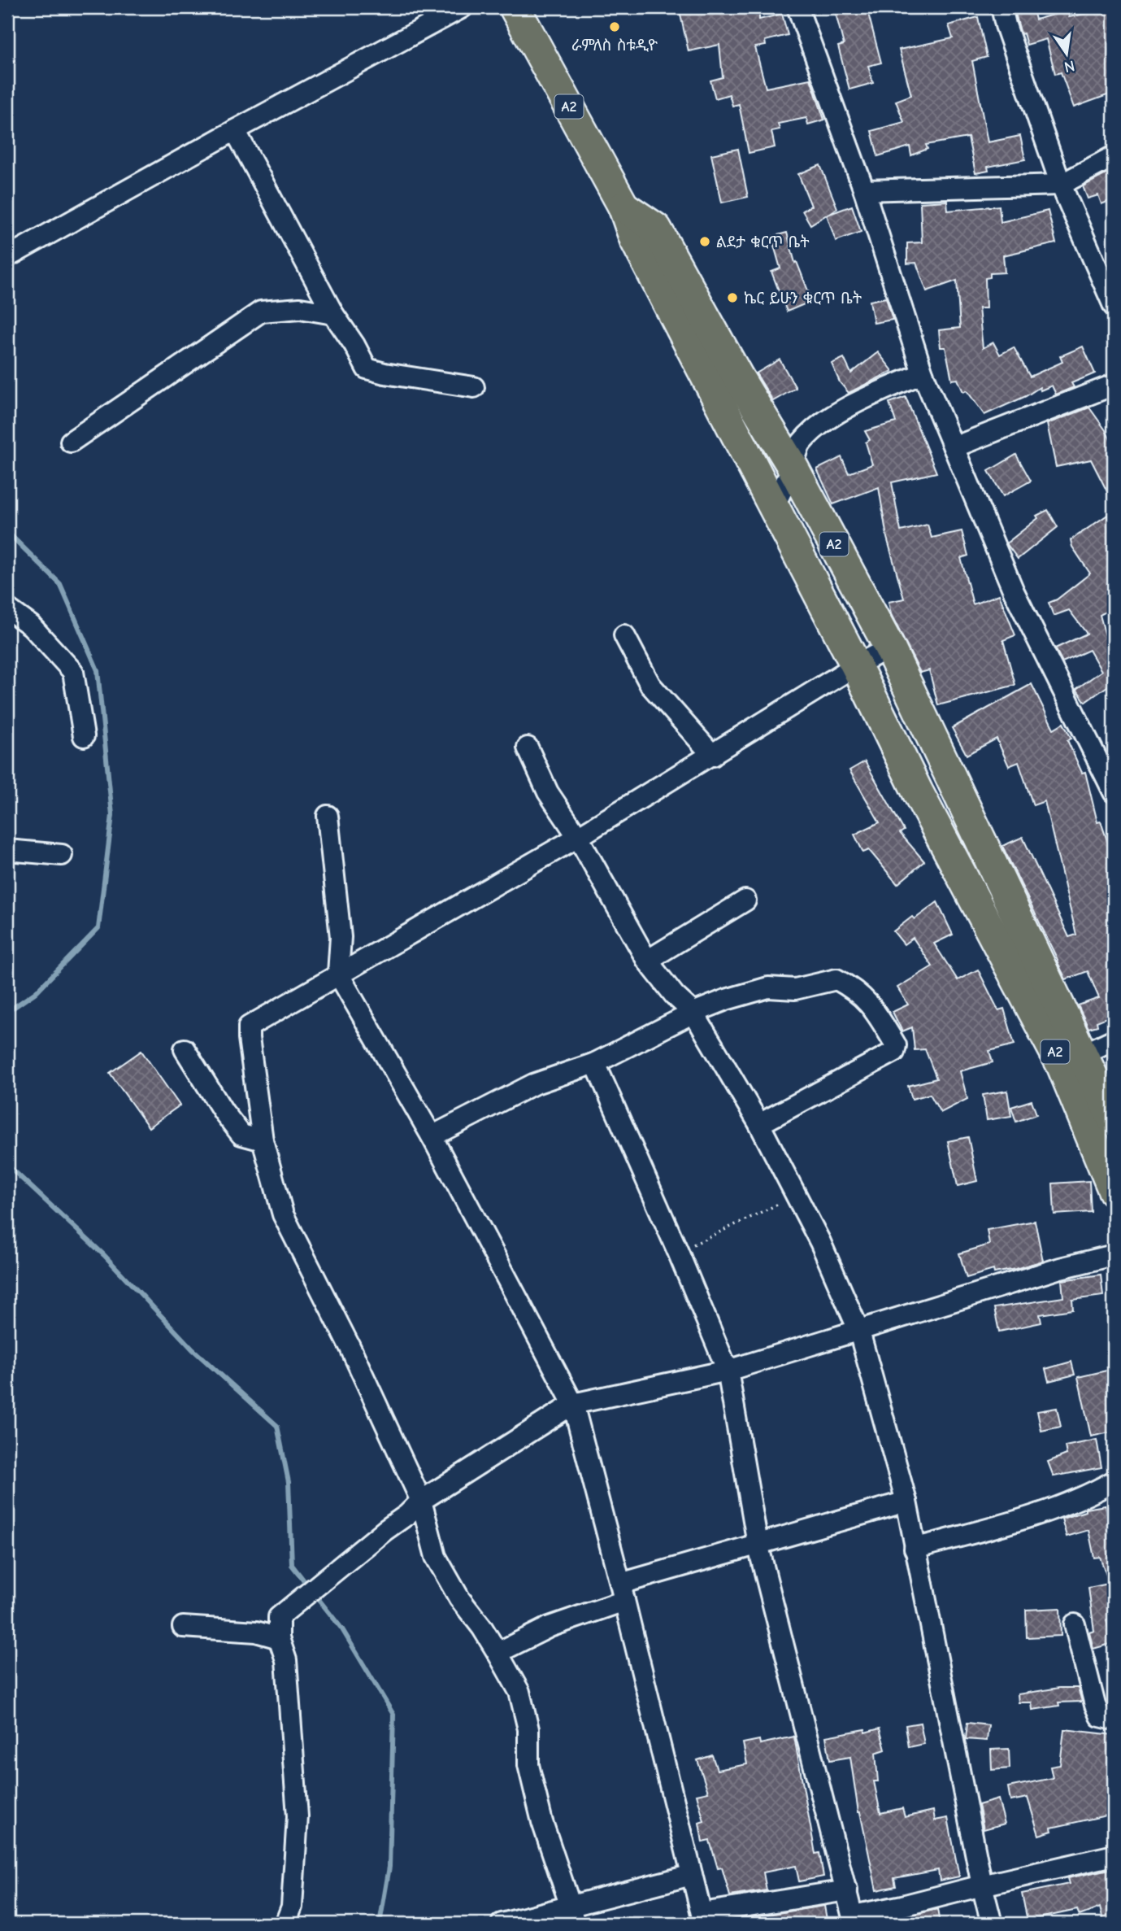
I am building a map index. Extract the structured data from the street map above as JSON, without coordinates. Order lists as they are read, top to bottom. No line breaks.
{"streets":{"highway":["A2"]},"places":["ራምለስ ስቱዲዮ","ልደታ ቁርጥ ቤት","ኬር ይሁን ቁርጥ ቤት"],"north":"bottom"}
